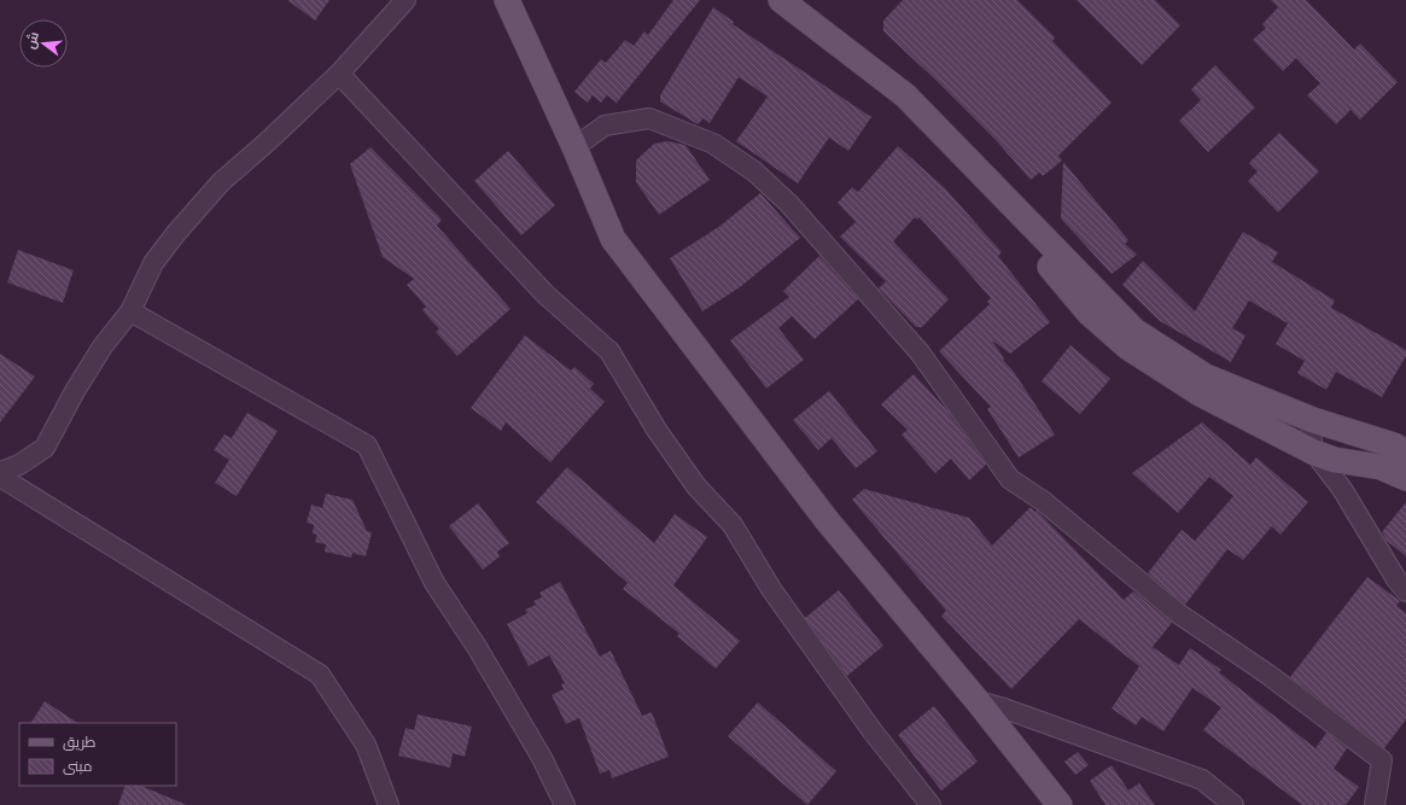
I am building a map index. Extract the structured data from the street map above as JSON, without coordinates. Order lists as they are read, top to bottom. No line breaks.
{"legend":["طريق","مبنى"],"north":"left"}
